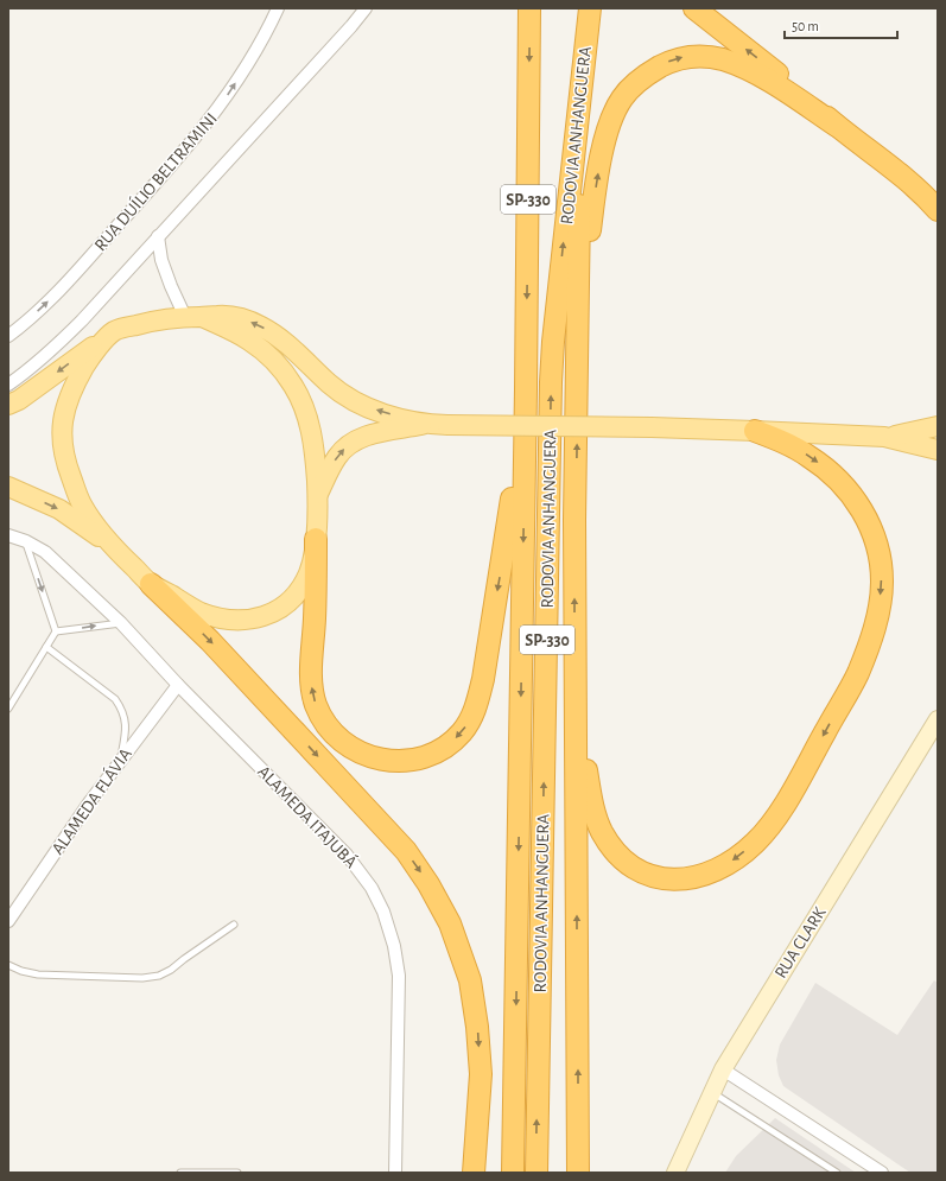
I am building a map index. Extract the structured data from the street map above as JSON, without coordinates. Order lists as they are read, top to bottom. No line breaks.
{"streets":{"highway":["RODOVIA ANHANGUERA","SP-330"],"street":["RUA DUÍLIO BELTRAMINI","ALAMEDA FLÁVIA","ALAMEDA ITAJUBÁ","RUA CLARK"]},"crossings":[["ALAMEDA FLÁVIA","ALAMEDA ITAJUBÁ"]],"scale_bar":"50 m"}
